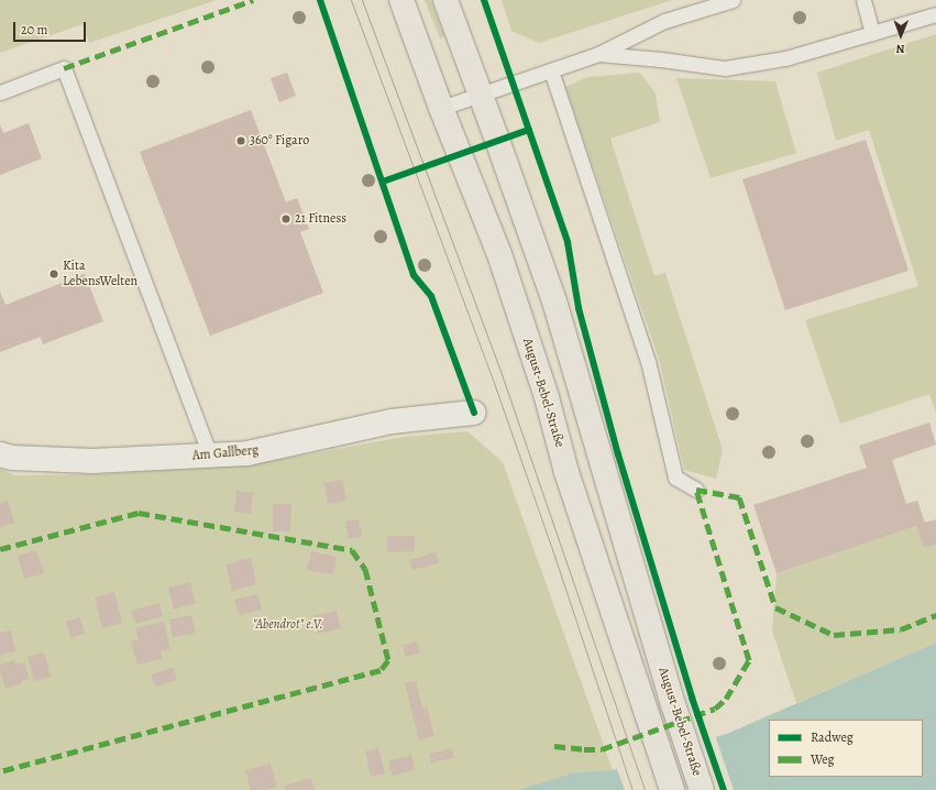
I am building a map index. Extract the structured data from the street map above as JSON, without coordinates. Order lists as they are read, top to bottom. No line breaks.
{"streets":{"main road":["August-Bebel-Straße"],"street":["Am Gallberg"]},"parks":["\"Abendrot\" e.V."],"places":["360° Figaro","21 Fitness","Kita LebensWelten"],"legend":["Radweg","Weg"],"scale_bar":"20 m","north":"bottom"}
